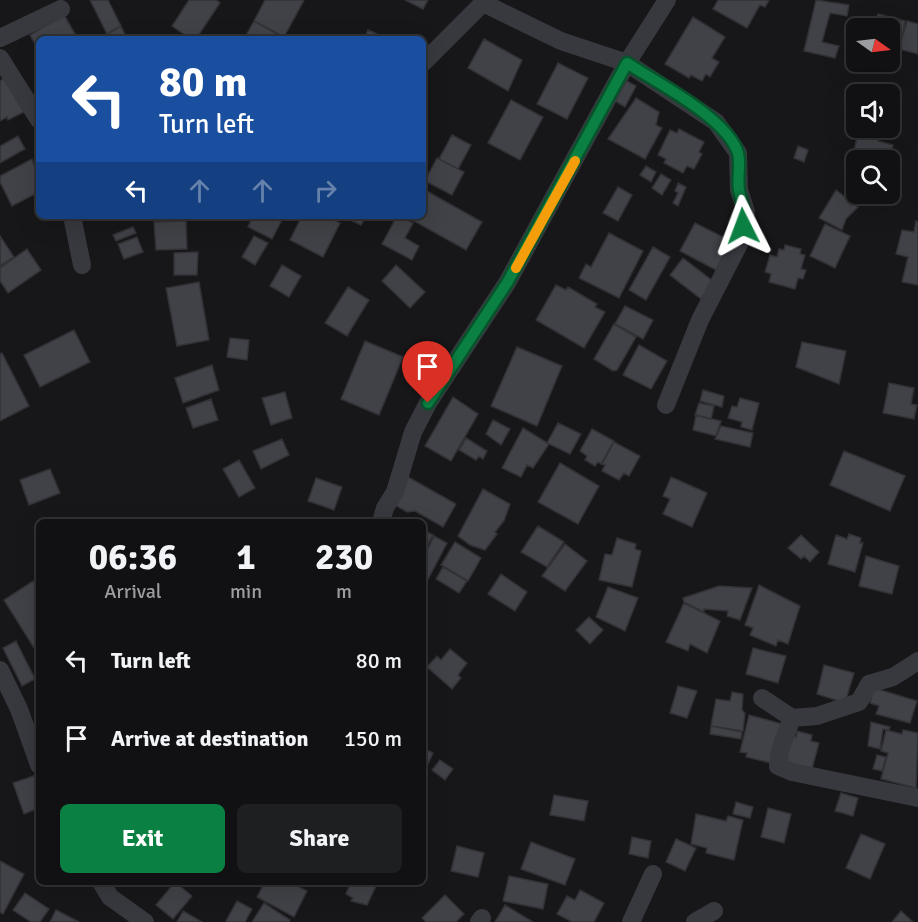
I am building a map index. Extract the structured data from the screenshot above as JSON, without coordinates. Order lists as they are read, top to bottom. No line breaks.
{"north":"right","page":{"turn":["80 m","Turn left"],"eta":["06:36","Arrival","1","min","230","m"],"list":[{"name":"Turn left","value":"80 m"},{"name":"Arrive at destination","value":"150 m"}],"buttons":["Exit","Share"]}}
